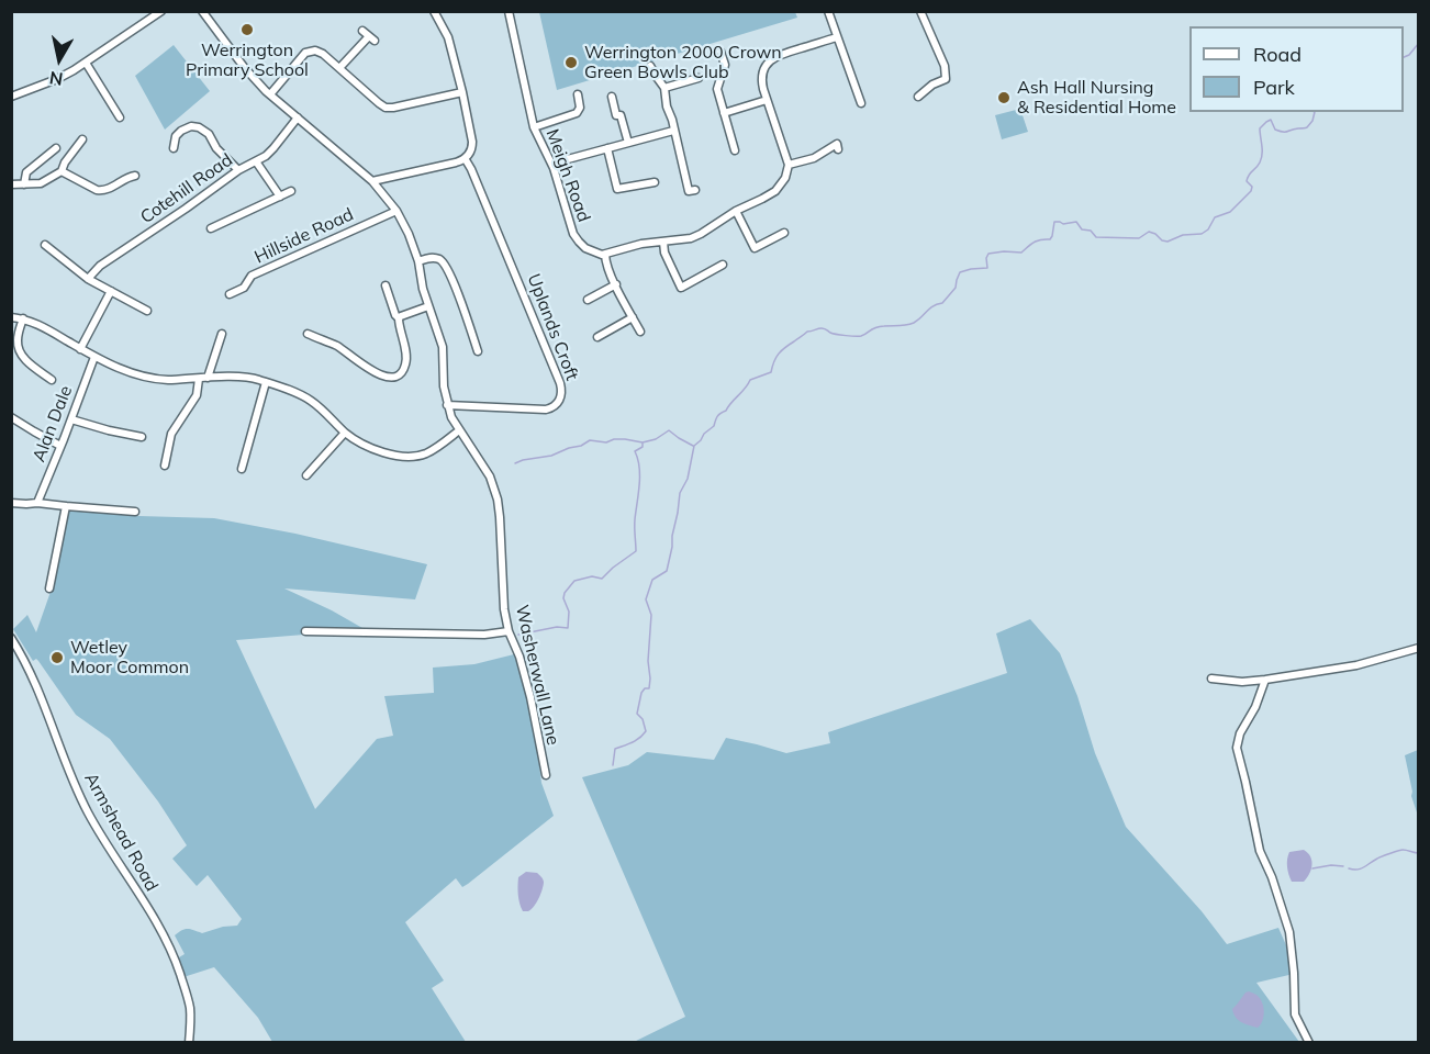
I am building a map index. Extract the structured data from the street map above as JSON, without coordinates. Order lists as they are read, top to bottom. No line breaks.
{"streets":{"street":["Meigh Road","Cotehill Road","Hillside Road","Uplands Croft","Alan Dale","Washerwall Lane","Armshead Road"]},"crossings":[["Cotehill Road","Washerwall Lane"],["Hillside Road","Washerwall Lane"],["Uplands Croft","Washerwall Lane"]],"places":["Werrington Primary School","Werrington 2000 Crown Green Bowls Club","Ash Hall Nursing & Residential Home","Wetley Moor Common"],"legend":["Road","Park"],"north":"bottom"}
